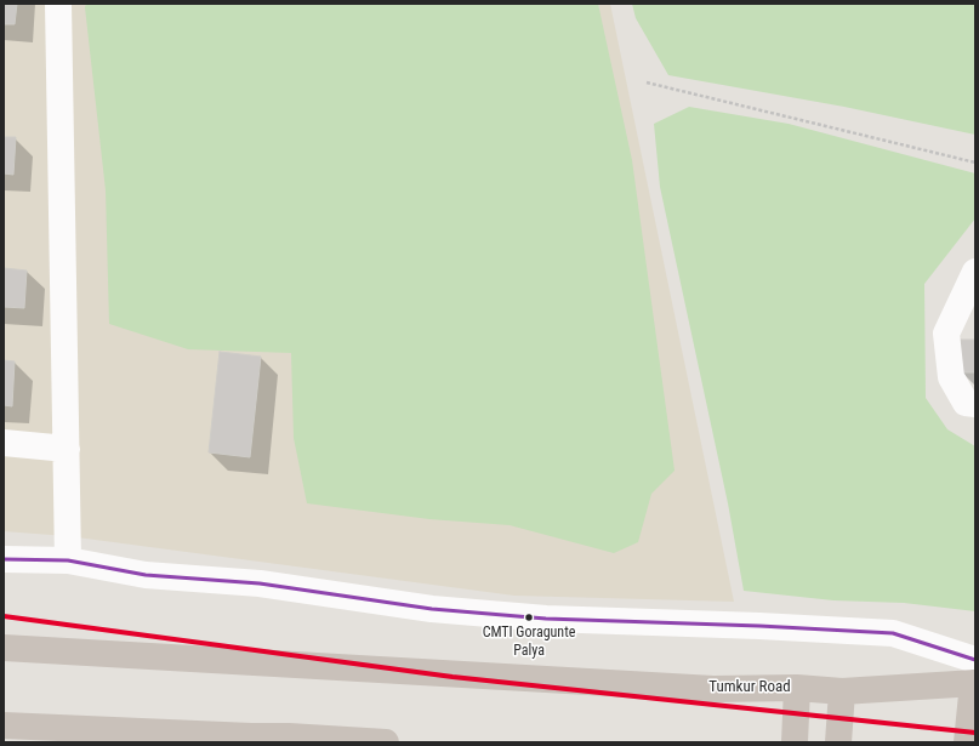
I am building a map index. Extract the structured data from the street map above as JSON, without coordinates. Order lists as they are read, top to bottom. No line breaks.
{"streets":{"highway":["Tumkur Road"]},"places":["CMTI Goragunte Palya"]}
